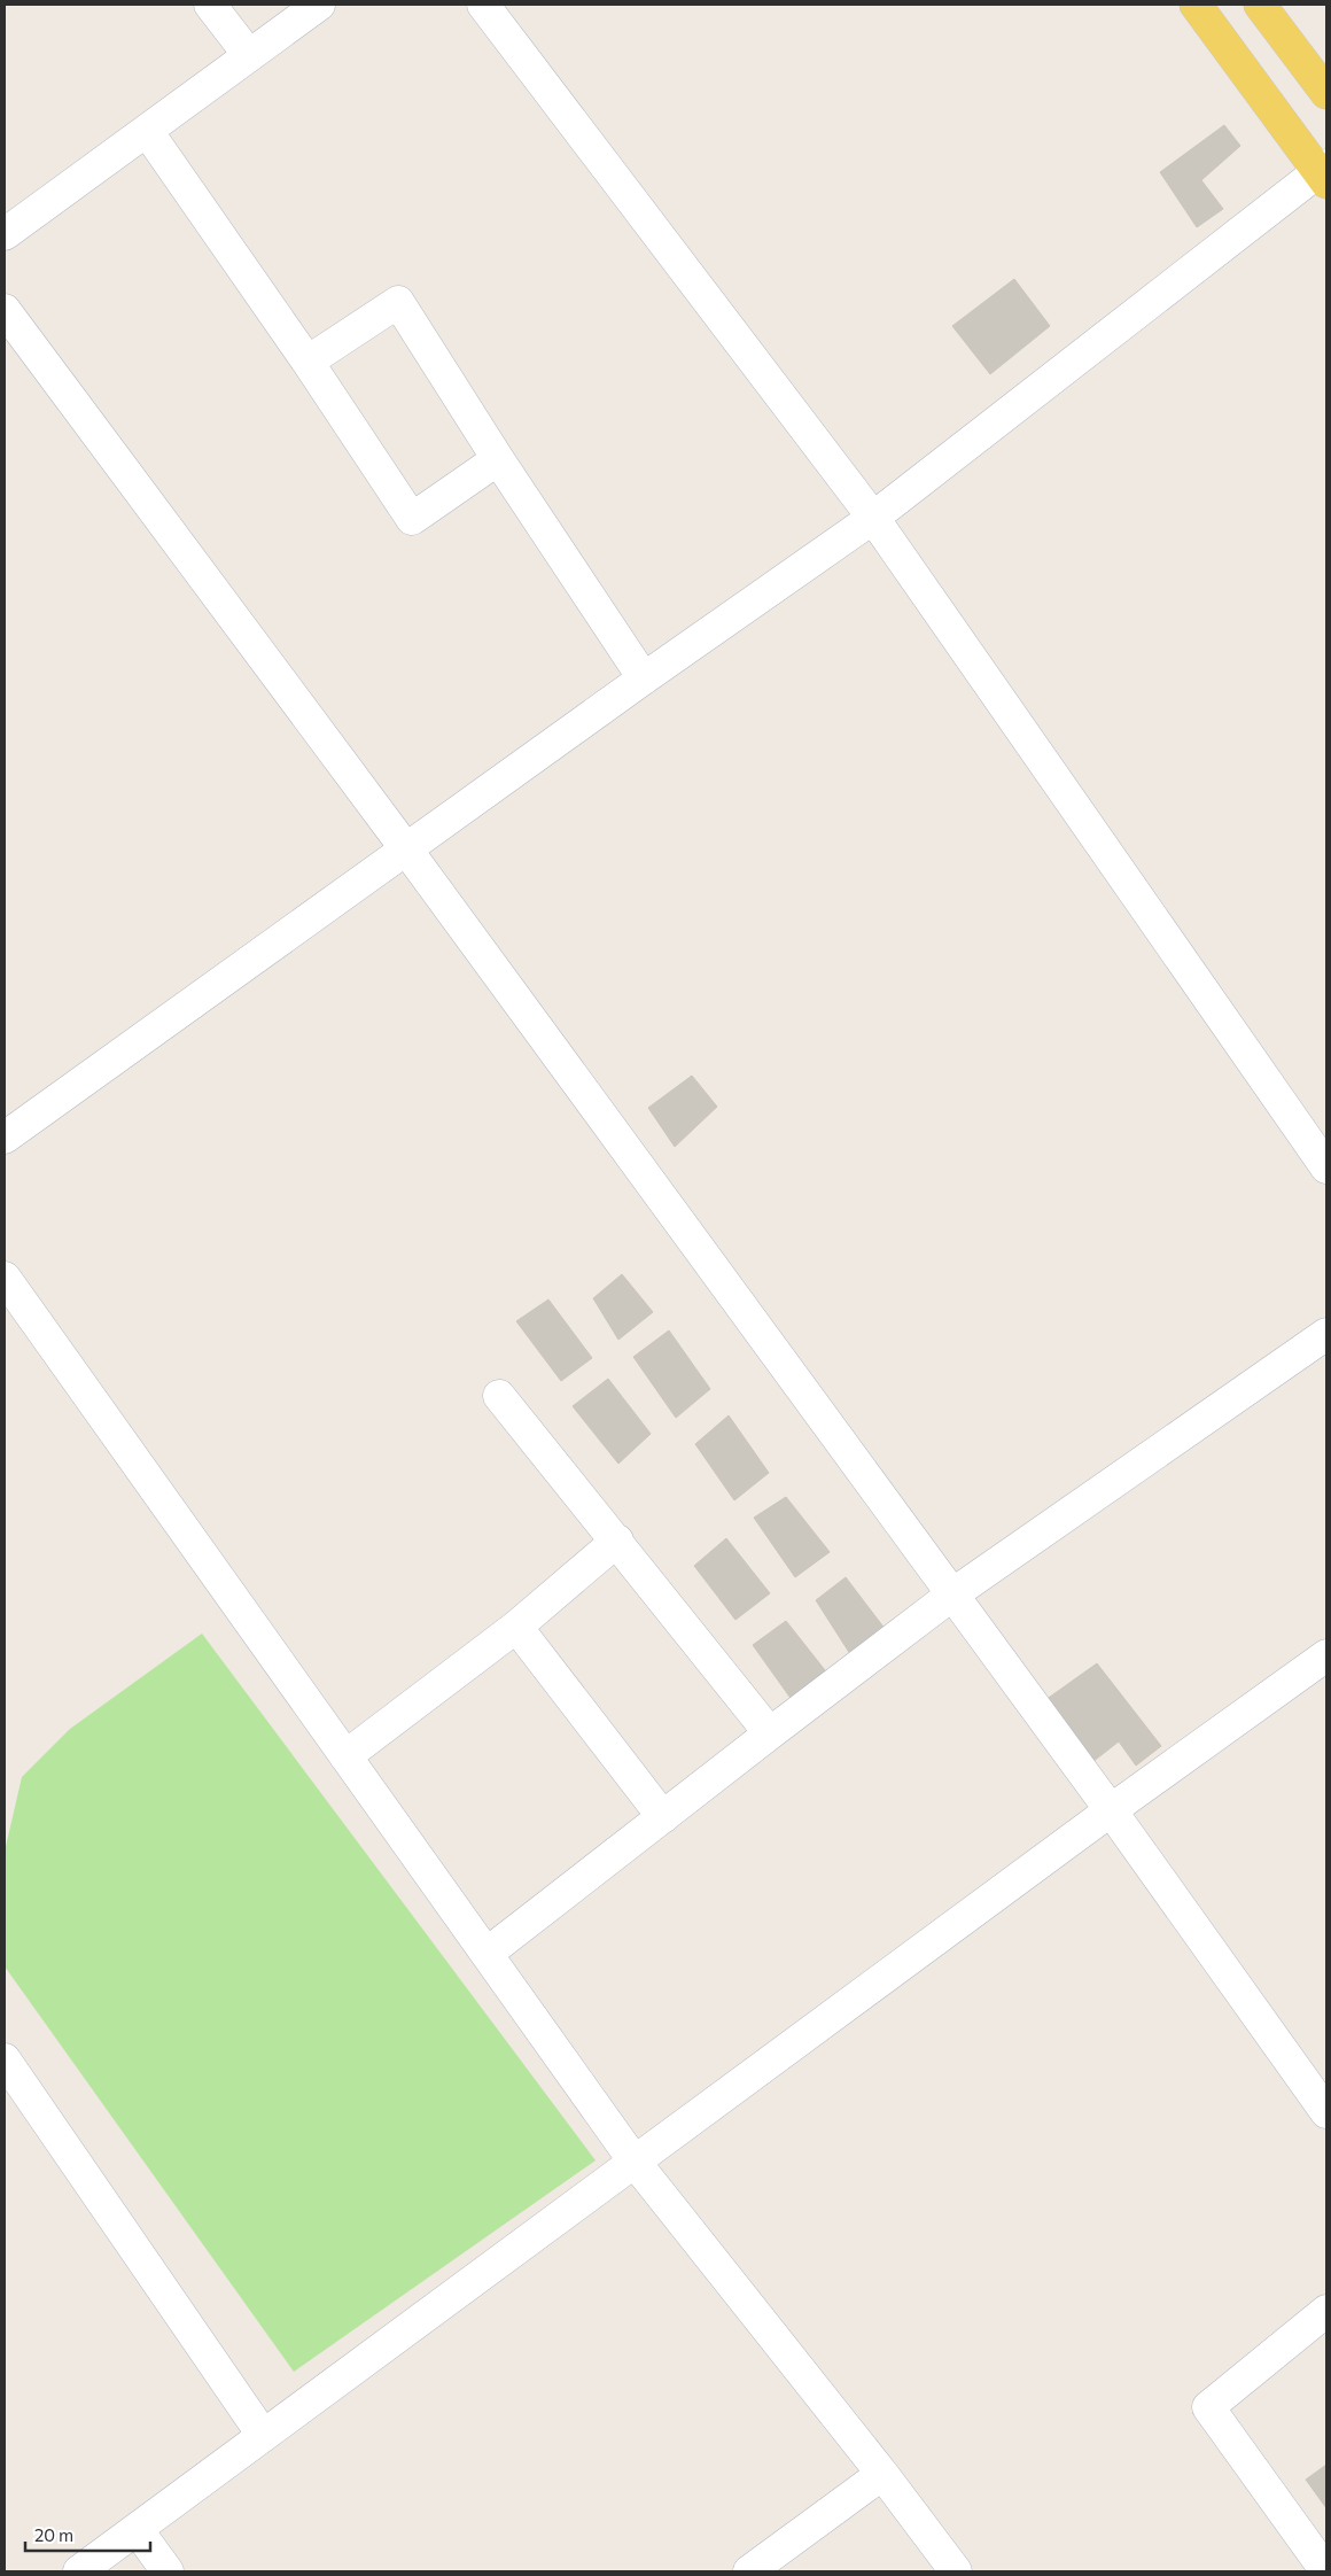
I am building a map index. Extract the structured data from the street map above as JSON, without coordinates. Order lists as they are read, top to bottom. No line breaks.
{"scale_bar":"20 m"}
